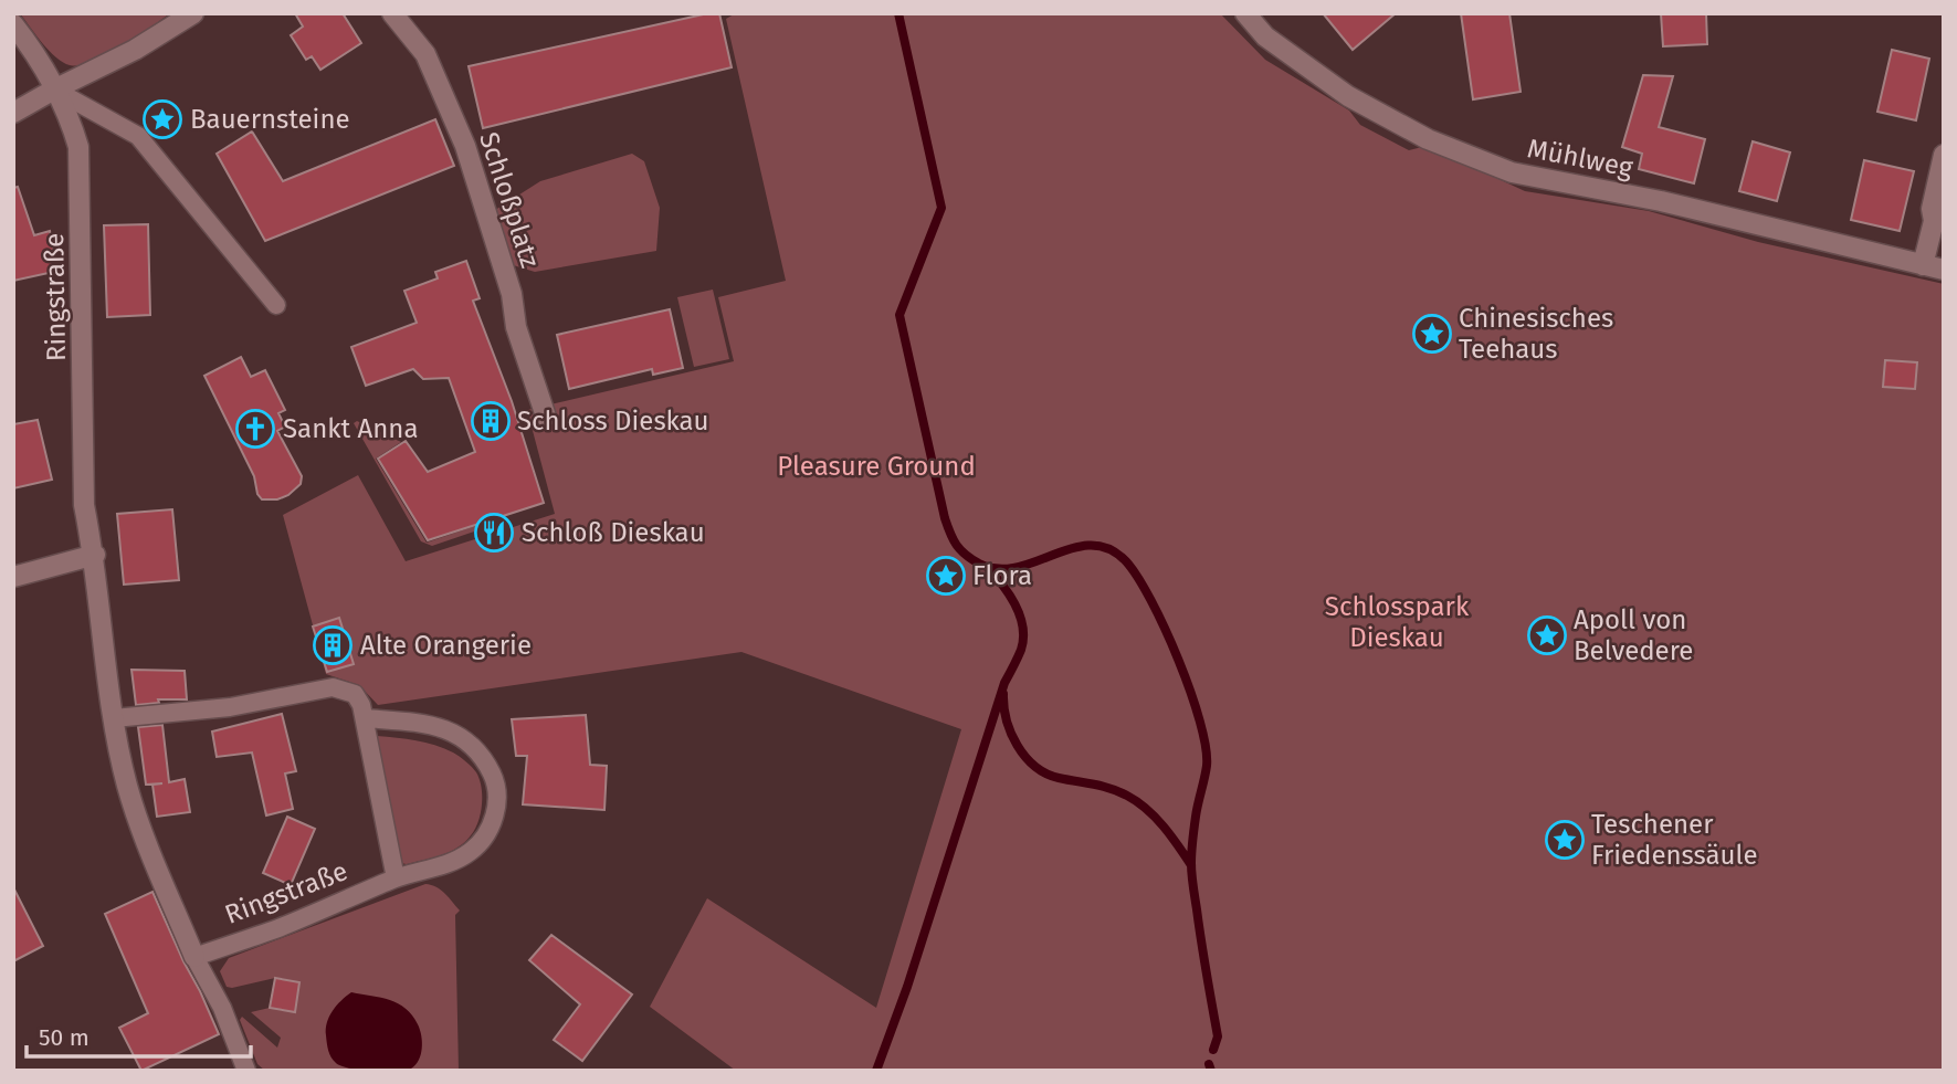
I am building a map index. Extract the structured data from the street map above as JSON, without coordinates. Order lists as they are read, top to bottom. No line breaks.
{"streets":{"street":["Mühlweg","Schloßplatz","Ringstraße"]},"parks":["Pleasure Ground","Schlosspark Dieskau"],"places":{"place":["Bauernsteine","Chinesisches Teehaus","Flora","Apoll von Belvedere","Teschener Friedenssäule"],"building":["Schloss Dieskau","Alte Orangerie"],"church":["Sankt Anna"],"restaurant":["Schloß Dieskau"]},"scale_bar":"50 m"}
